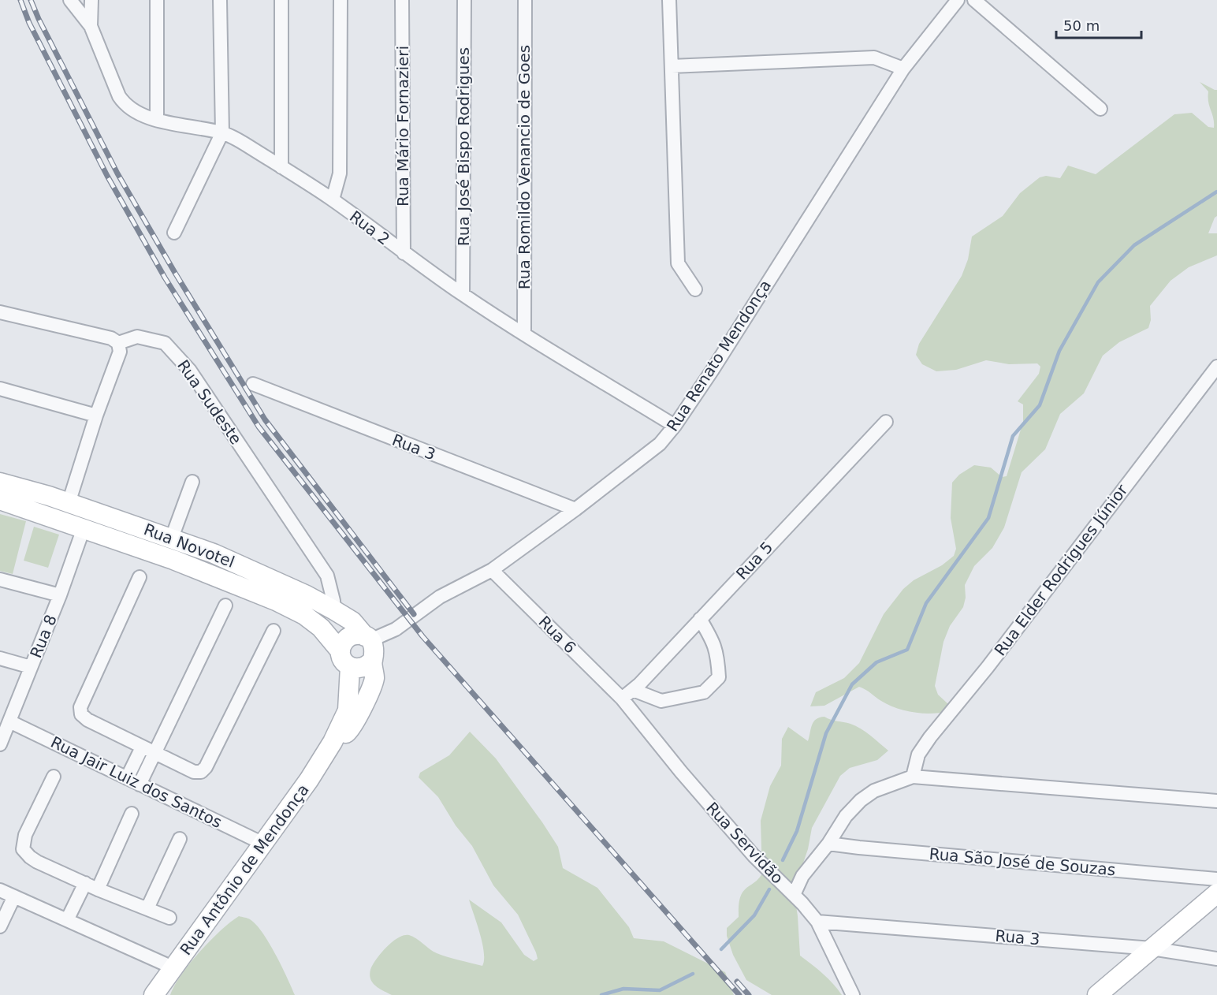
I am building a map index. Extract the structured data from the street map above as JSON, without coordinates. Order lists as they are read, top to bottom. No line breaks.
{"streets":{"street":["Rua Mário Fornazieri","Rua José Bispo Rodrigues","Rua Romildo Venancio de Goes","Rua 2","Rua Renato Mendonça","Rua Sudeste","Rua 3","Rua Novotel","Rua 5","Rua Elder Rodrigues Júnior","Rua 6","Rua 8","Rua Jair Luiz dos Santos","Rua Servidão","Rua São José de Souzas","Rua Antônio de Mendonça"]},"crossings":[["Rua Mário Fornazieri","Rua 2"],["Rua José Bispo Rodrigues","Rua 2"],["Rua Romildo Venancio de Goes","Rua 2"],["Rua 2","Rua Renato Mendonça"],["Rua Renato Mendonça","Rua 3"],["Rua Renato Mendonça","Rua Novotel"],["Rua Renato Mendonça","Rua 6"],["Rua Renato Mendonça","Rua Antônio de Mendonça"],["Rua Sudeste","Rua Novotel"],["Rua 3","Rua Servidão"],["Rua Novotel","Rua 8"],["Rua Novotel","Rua Antônio de Mendonça"],["Rua 5","Rua 6"],["Rua 5","Rua Servidão"],["Rua 6","Rua Servidão"],["Rua 8","Rua Jair Luiz dos Santos"],["Rua Jair Luiz dos Santos","Rua Antônio de Mendonça"]],"scale_bar":"50 m"}
